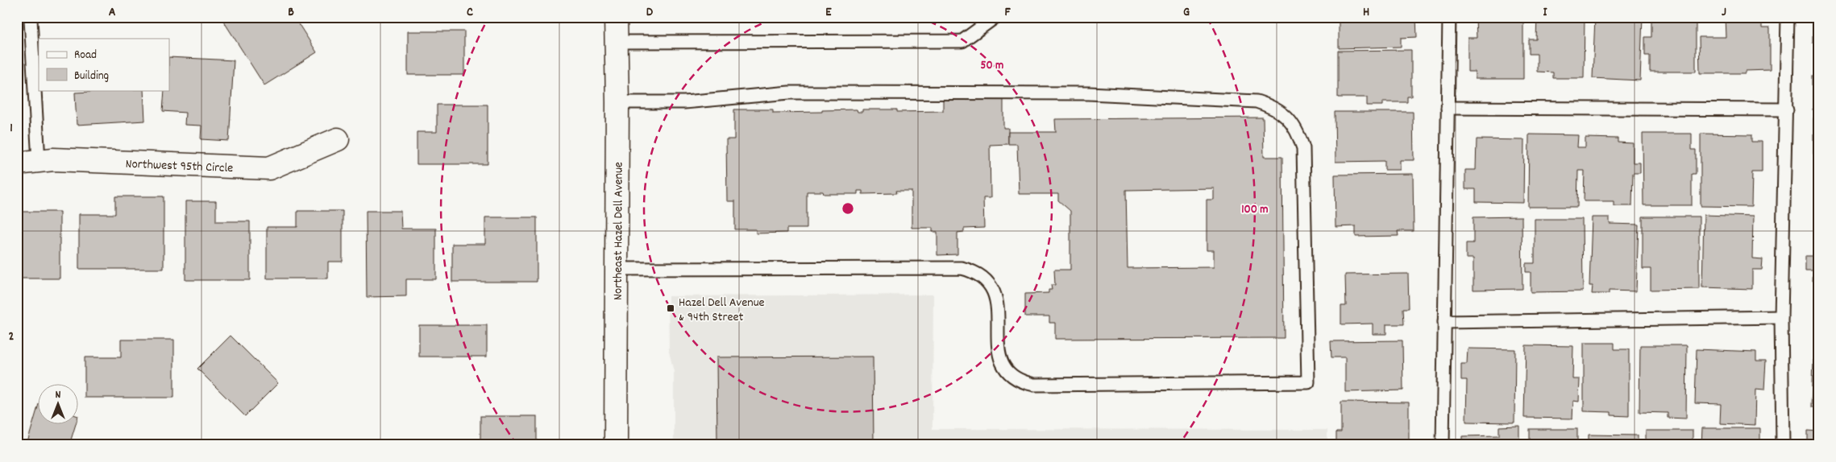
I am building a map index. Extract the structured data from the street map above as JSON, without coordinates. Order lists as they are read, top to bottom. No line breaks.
{"streets":{"main road":["Northwest 95th Circle","Northeast Hazel Dell Avenue"]},"places":{"transit":["Hazel Dell Avenue & 94th Street"]},"legend":["Road","Building"],"north":"top","grid":{"columns":["A","B","C","D","E","F","G","H","I","J"],"rows":["1","2"]},"rings":["50 m","100 m"]}
